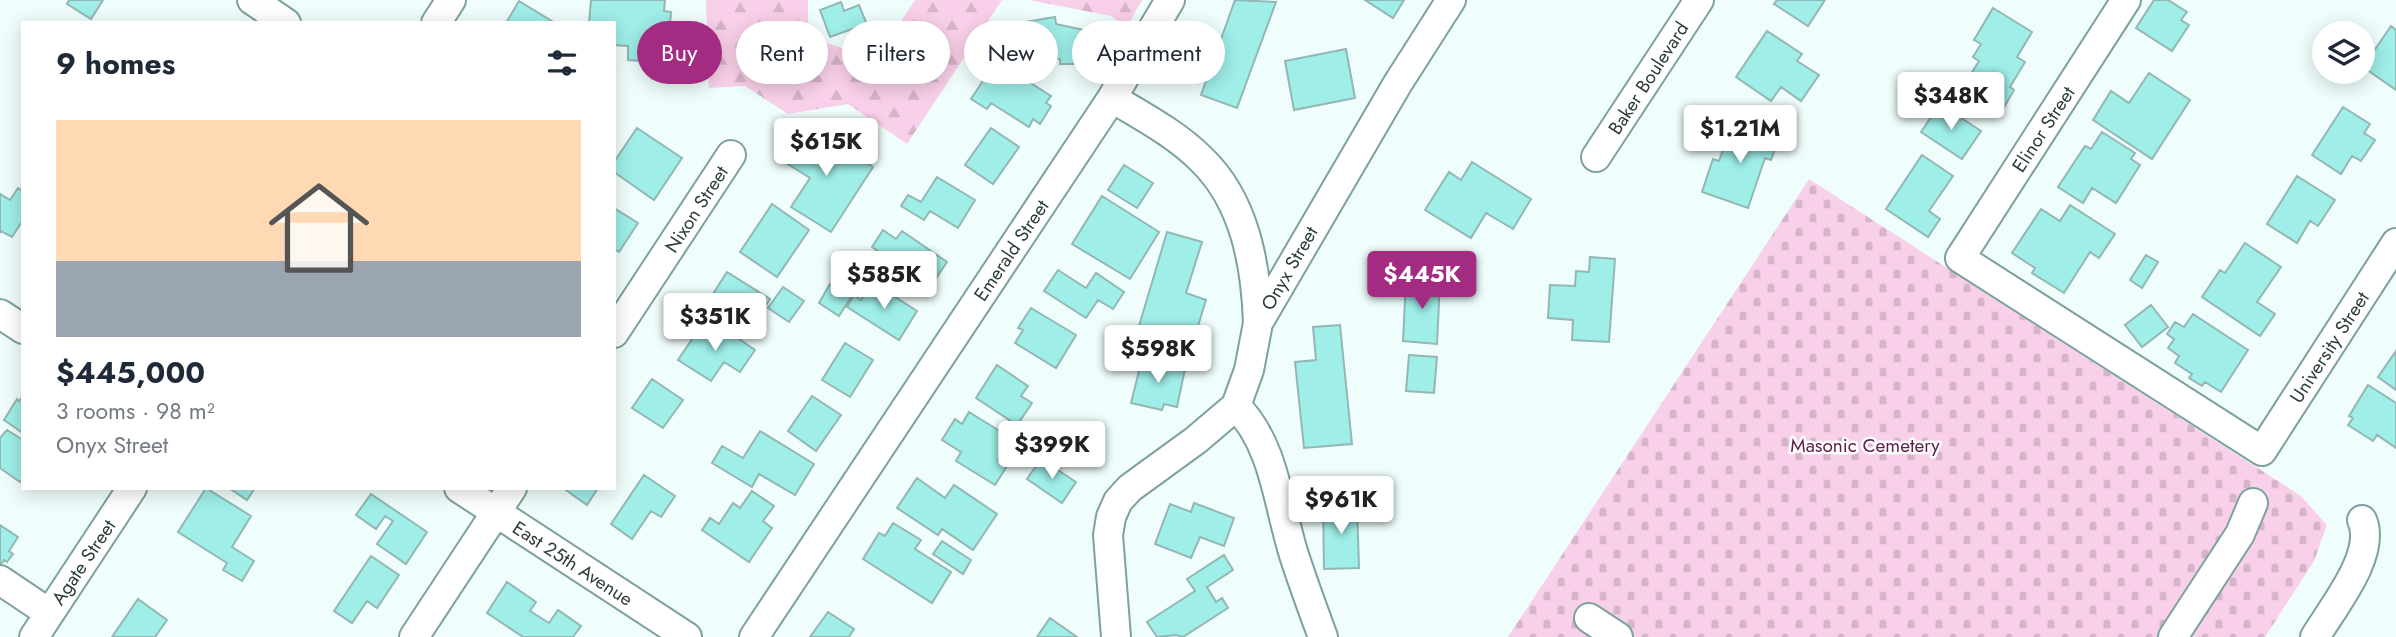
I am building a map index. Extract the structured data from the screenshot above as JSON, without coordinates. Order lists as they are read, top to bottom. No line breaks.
{"streets":{"street":["Baker Boulevard","Elinor Street","Nixon Street","Emerald Street","Onyx Street","University Street","Agate Street","East 25th Avenue"]},"crossings":[["Elinor Street","University Street"]],"parks":["Masonic Cemetery"],"page":{"chip":["Buy","Rent","Filters","New","Apartment"],"heading":"9 homes","price":["$348K","$1.21M","$615K","$585K","$445K","$351K","$598K","$399K","$961K"],"list":[{"name":"$445,000","note":"3 rooms · 98 m² · Onyx Street"}]}}
